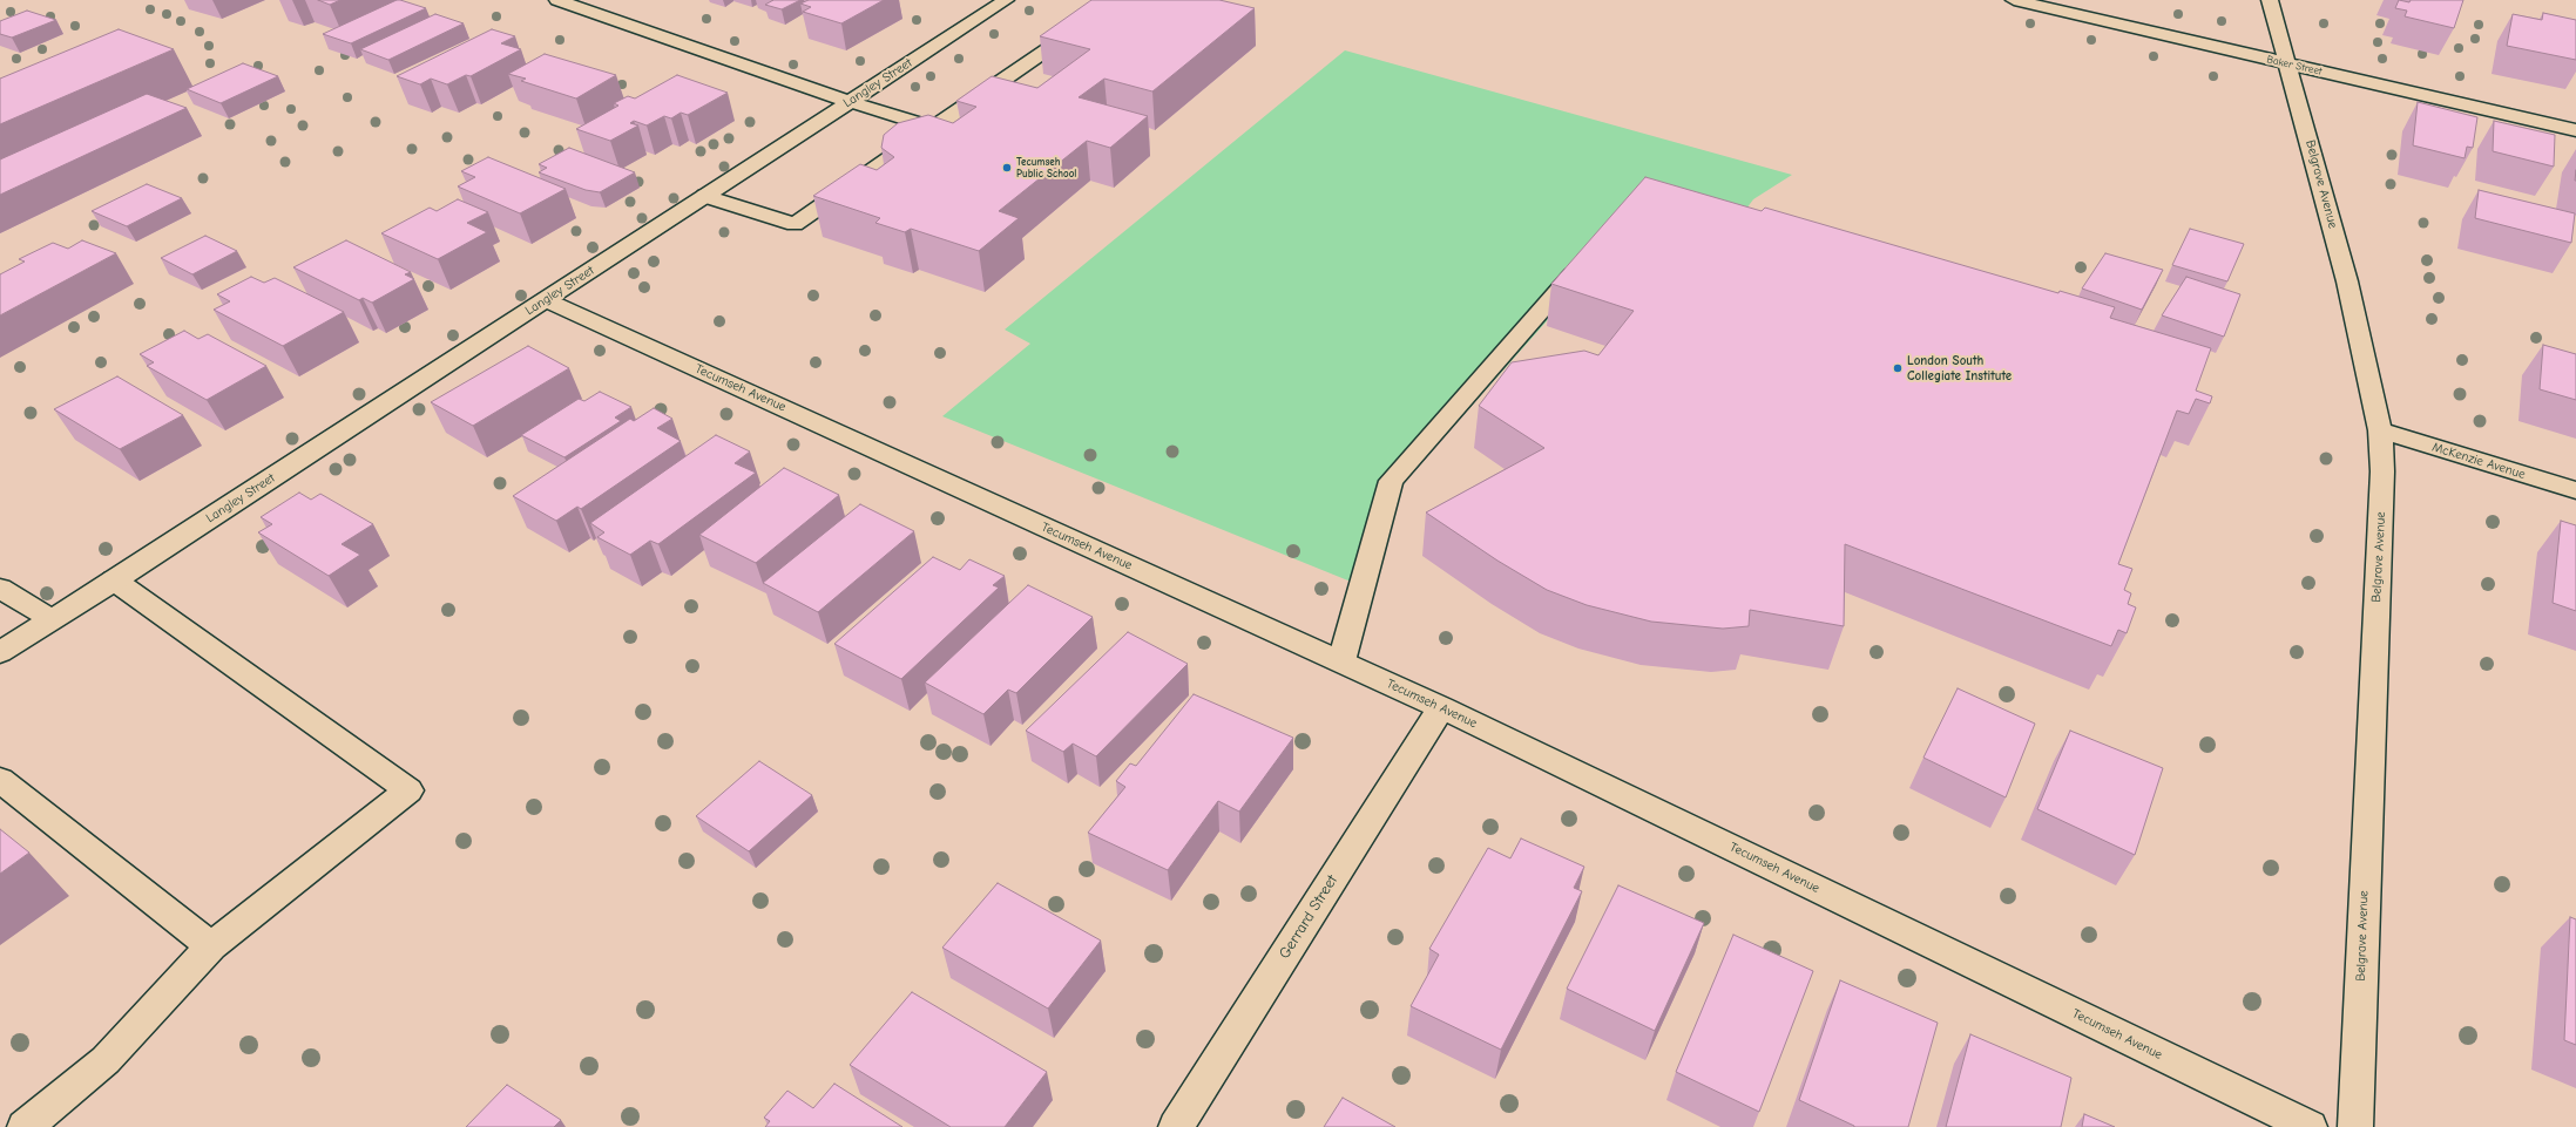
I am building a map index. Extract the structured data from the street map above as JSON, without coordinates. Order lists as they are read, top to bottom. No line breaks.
{"streets":{"street":["Baker Street","Langley Street","Belgrave Avenue","Tecumseh Avenue","McKenzie Avenue","Gerrard Street"]},"crossings":[["Baker Street","Belgrave Avenue"],["Langley Street","Tecumseh Avenue"],["Belgrave Avenue","McKenzie Avenue"],["Tecumseh Avenue","Gerrard Street"]],"places":["Tecumseh Public School","London South Collegiate Institute"]}
